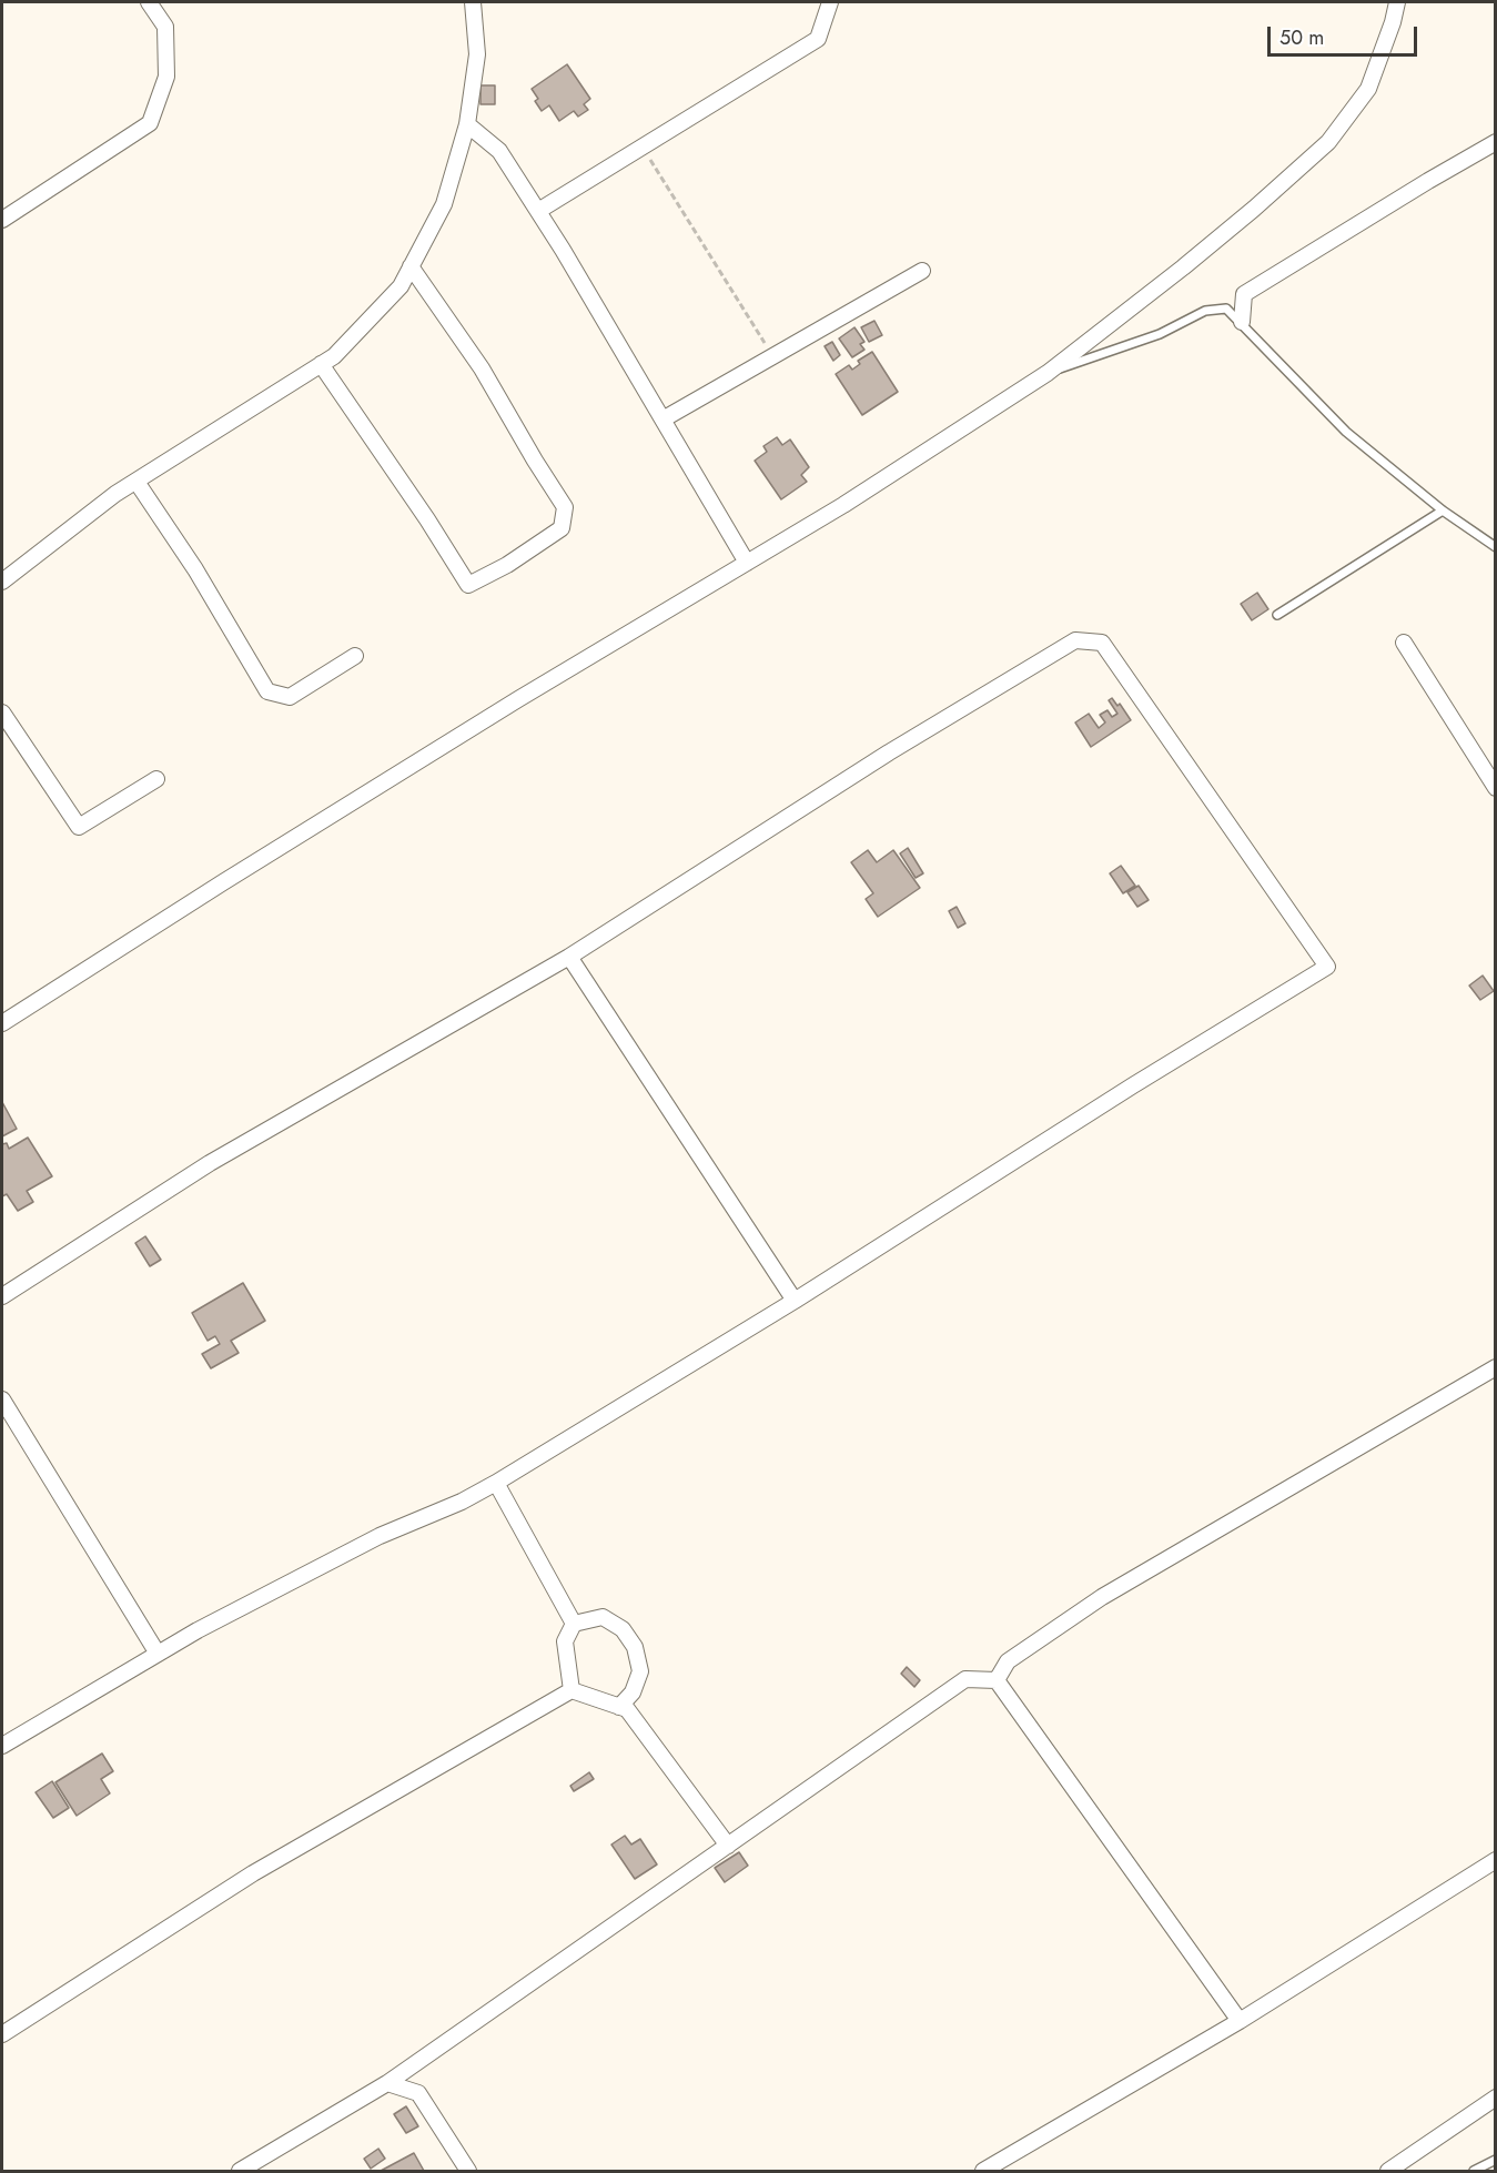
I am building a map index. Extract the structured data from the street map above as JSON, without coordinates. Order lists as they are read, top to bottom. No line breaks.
{"scale_bar":"50 m"}
